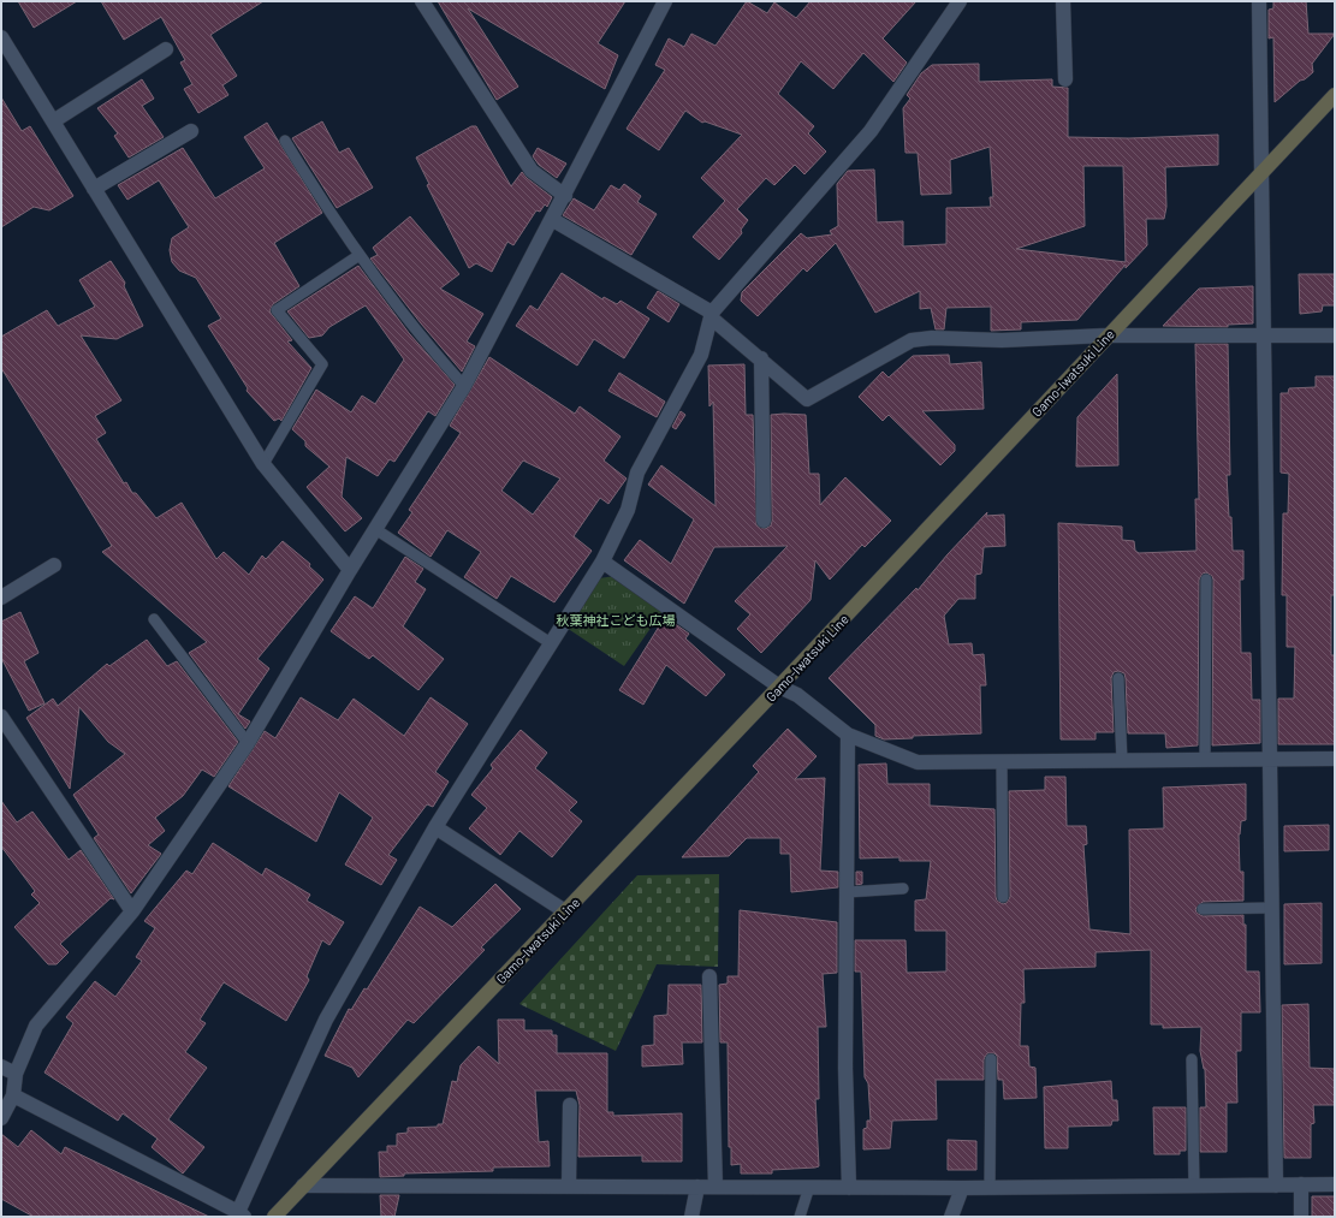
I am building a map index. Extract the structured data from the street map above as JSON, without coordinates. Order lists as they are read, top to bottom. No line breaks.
{"streets":{"main road":["Gamo-Iwatsuki Line"]},"parks":["秋葉神社こども広場"]}
